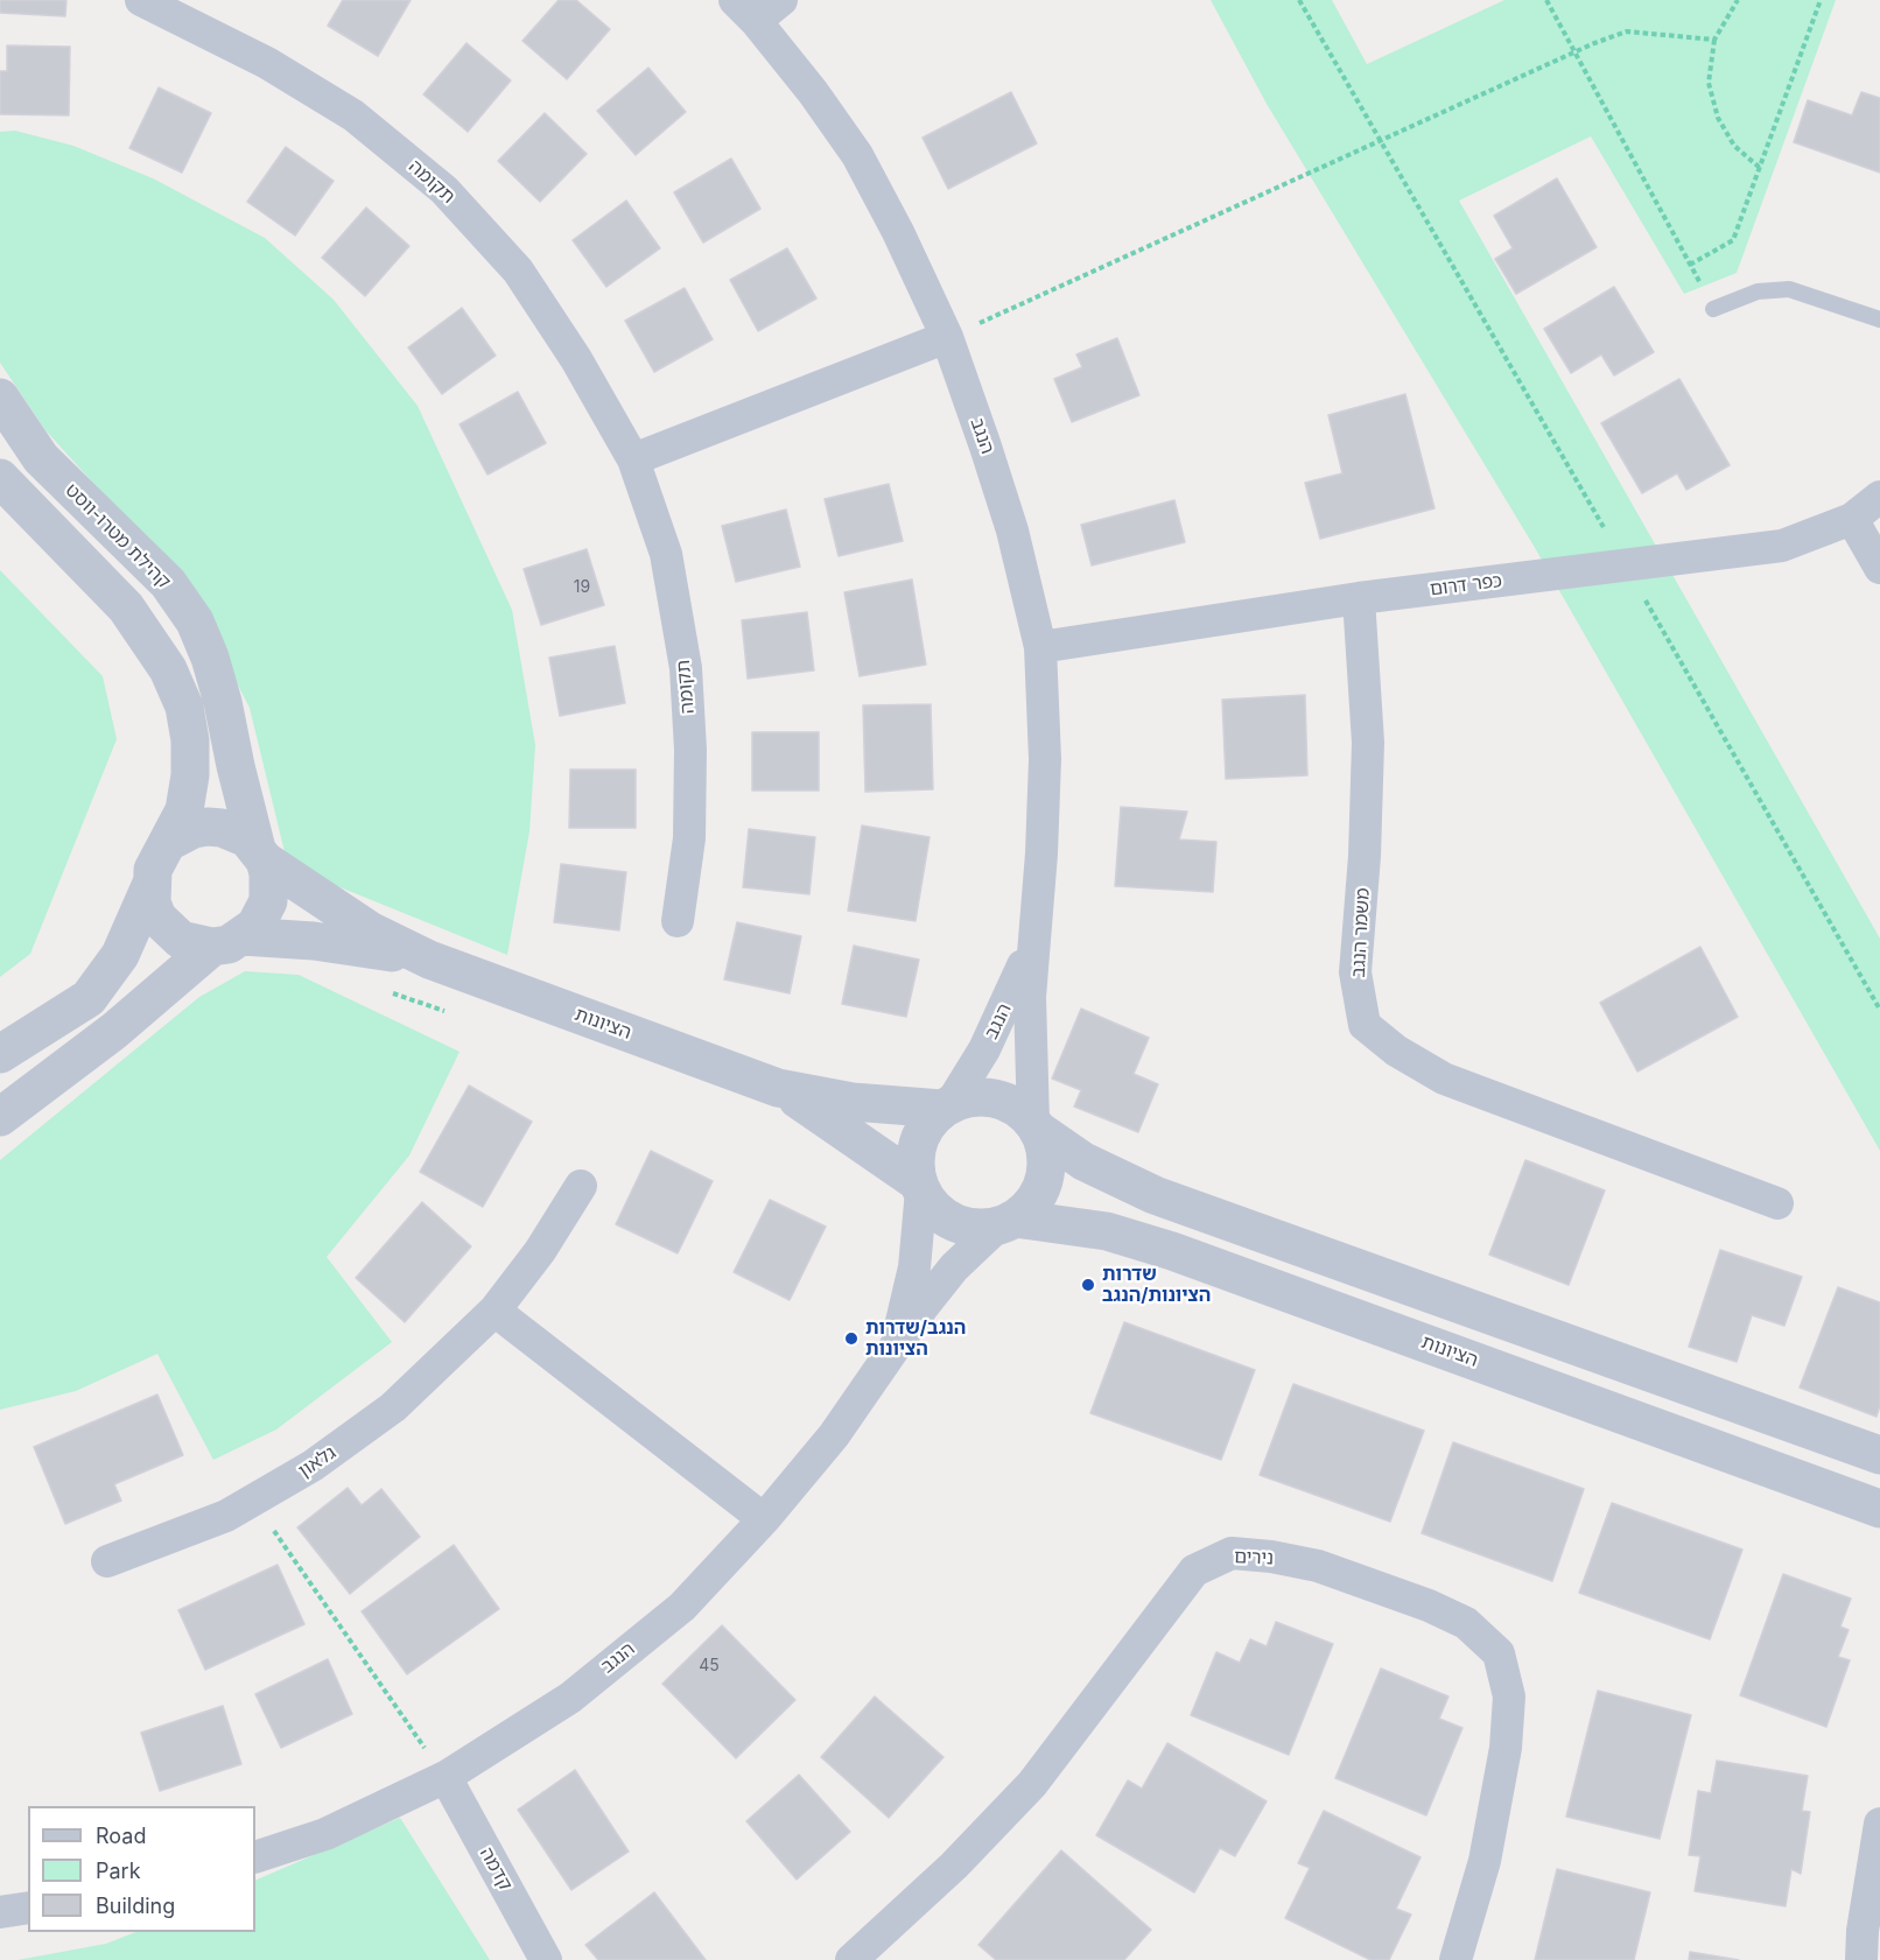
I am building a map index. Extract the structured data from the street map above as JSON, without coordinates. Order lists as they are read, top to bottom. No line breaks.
{"streets":{"street":["תקומה","הנגב","קהילת מטרו-ווסט","כפר דרום","משמר הנגב","הציונות","גלאון","נירים","קדמה"]},"crossings":[["הנגב","כפר דרום"],["הנגב","הציונות"],["הנגב","קדמה"],["קהילת מטרו-ווסט","הציונות"],["כפר דרום","משמר הנגב"]],"places":["שדרות הציונות/הנגב","הנגב/שדרות הציונות"],"house_numbers":["19","45"],"legend":["Road","Park","Building"]}
